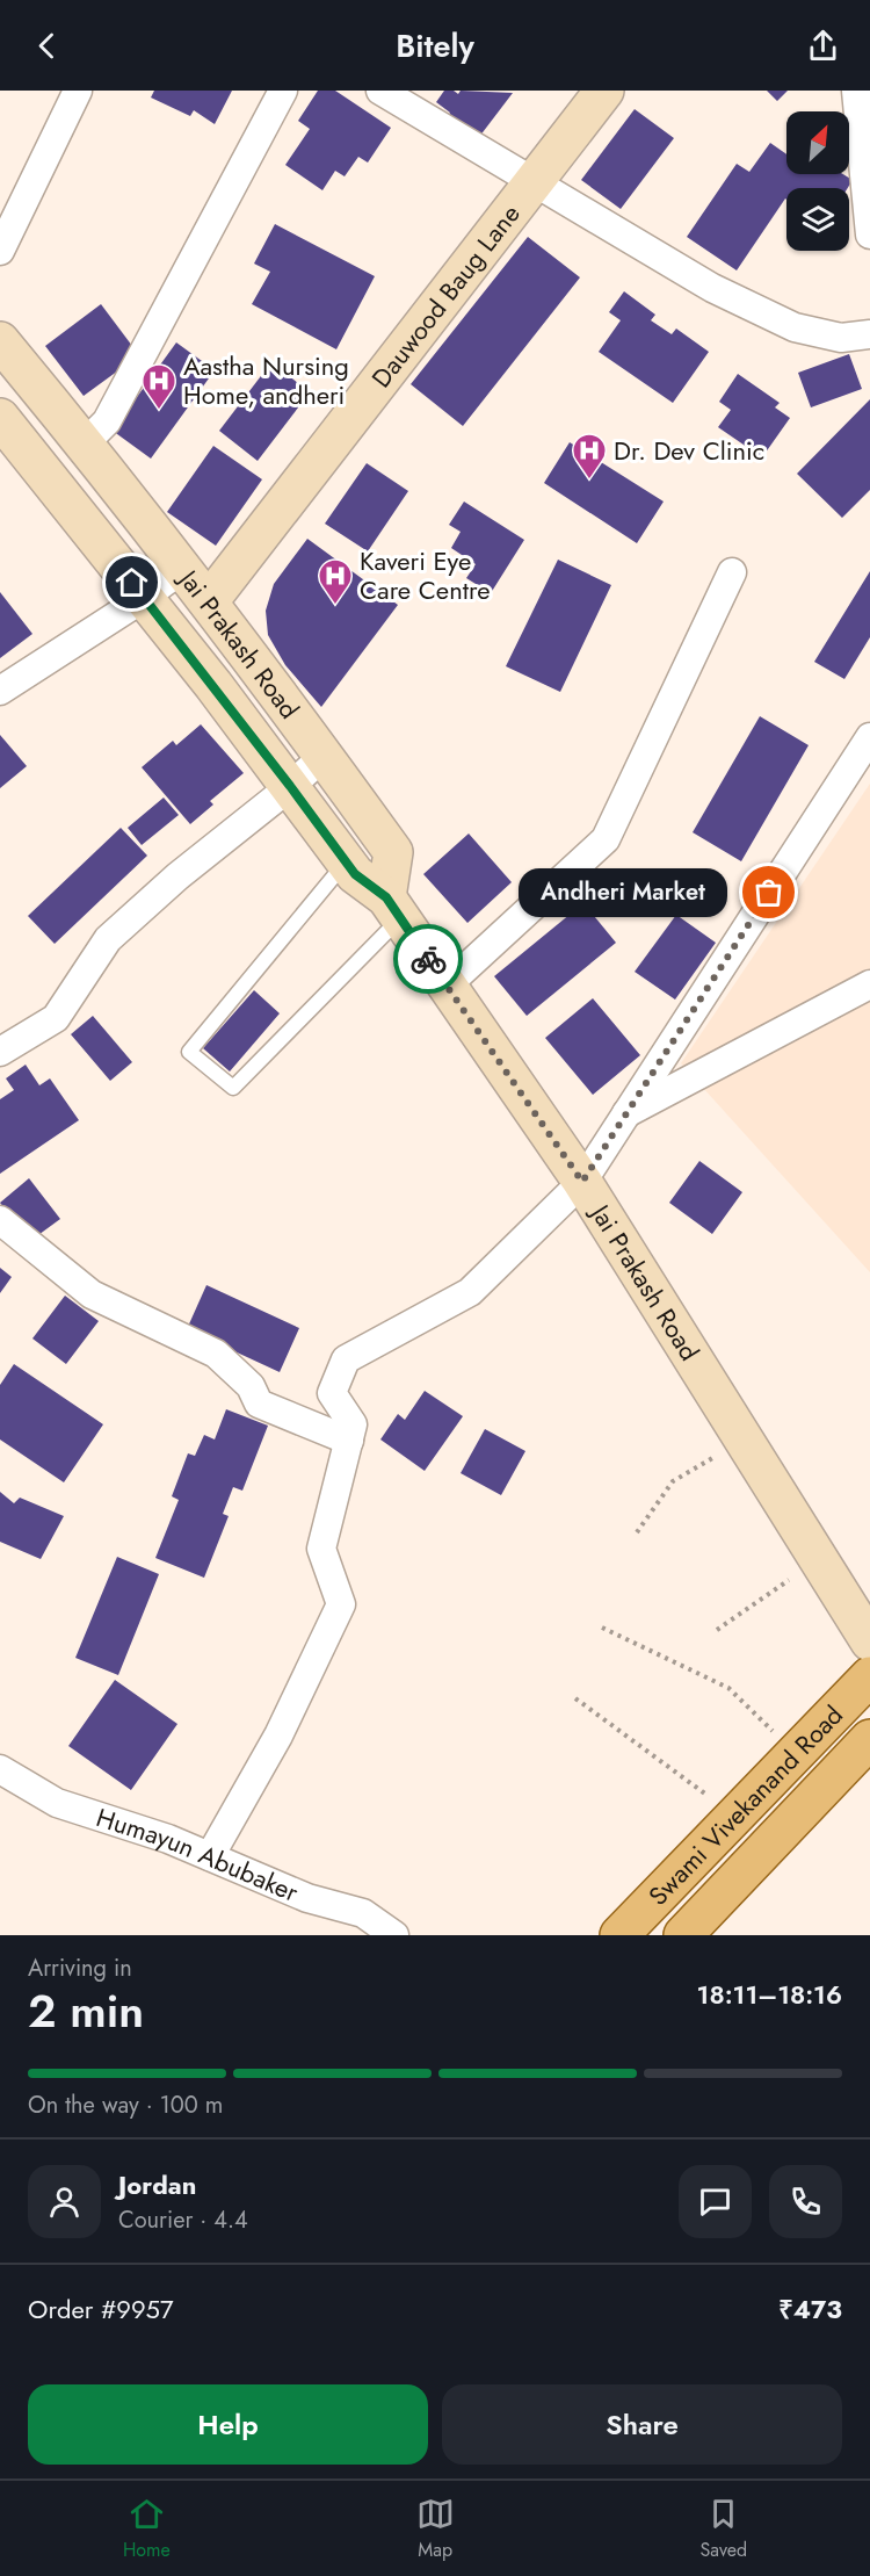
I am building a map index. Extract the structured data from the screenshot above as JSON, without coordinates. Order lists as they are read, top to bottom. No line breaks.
{"streets":{"main road":["Dauwood Baug Lane","Jai Prakash Road","Swami Vivekanand Road"],"street":["Humayun Abubaker"]},"crossings":[["Dauwood Baug Lane","Jai Prakash Road"]],"places":{"hospital":["Aastha Nursing Home, andheri","Dr. Dev Clinic","Kaveri Eye Care Centre"],"other":["Andheri Market"]},"north":"top right","page":{"header":"Bitely","bubble":"Andheri Market","heading":["2 min","Arriving in","18:11–18:16"],"panel":["Jordan","Courier · 4.4","Order #9957","₹473"],"bar":"On the way · 100 m","buttons":["Help","Share"],"tabs":["Home","Map","Saved"]}}
